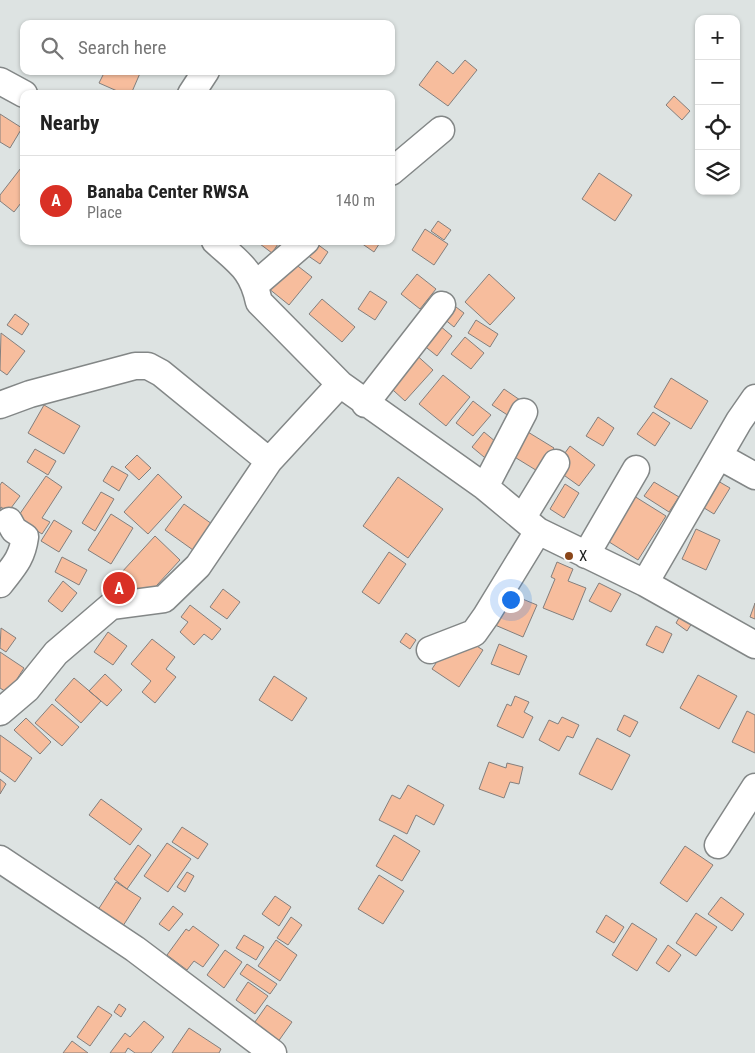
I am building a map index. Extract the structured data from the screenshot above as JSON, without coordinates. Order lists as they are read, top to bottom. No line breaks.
{"places":["X"],"page":{"map_buttons":["+","−"],"search":"Search here","heading":"Nearby","list":[{"mark":"A","name":"Banaba Center RWSA","note":"Place","value":"140 m"}],"pins":"A"}}
